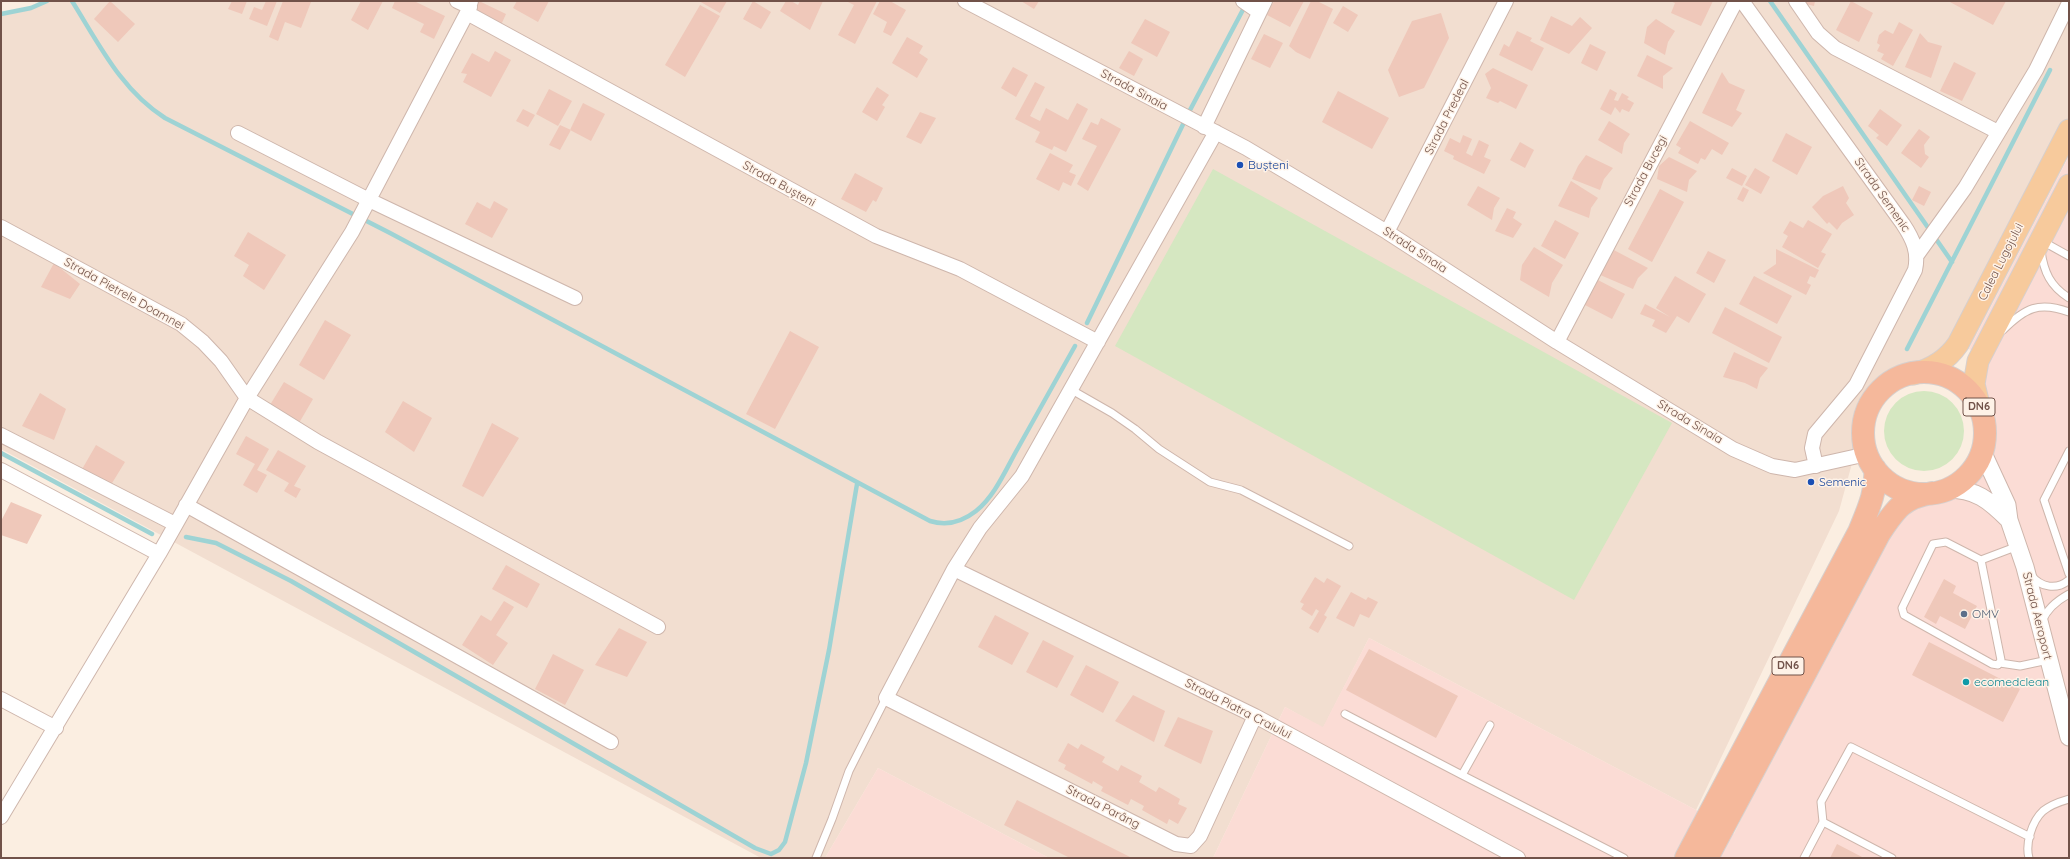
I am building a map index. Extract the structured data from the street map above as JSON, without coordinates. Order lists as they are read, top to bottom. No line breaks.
{"streets":{"highway":["DN6"],"main road":["Calea Lugojului"],"street":["Strada Sinaia","Strada Predeal","Strada Bucegi","Strada Bușteni","Strada Semenic","Strada Pietrele Doamnei","Strada Aeroport","Strada Piatra Craiului","Strada Parâng"]},"crossings":[["Strada Sinaia","Strada Predeal"],["Strada Sinaia","Strada Bucegi"],["Strada Sinaia","Calea Lugojului"],["Strada Sinaia","DN6"],["Strada Sinaia","Strada Aeroport"],["Calea Lugojului","DN6"],["Calea Lugojului","Strada Aeroport"],["DN6","Strada Aeroport"],["Strada Piatra Craiului","Strada Parâng"]],"places":["Bușteni","Semenic","OMV","ecomedclean"]}
